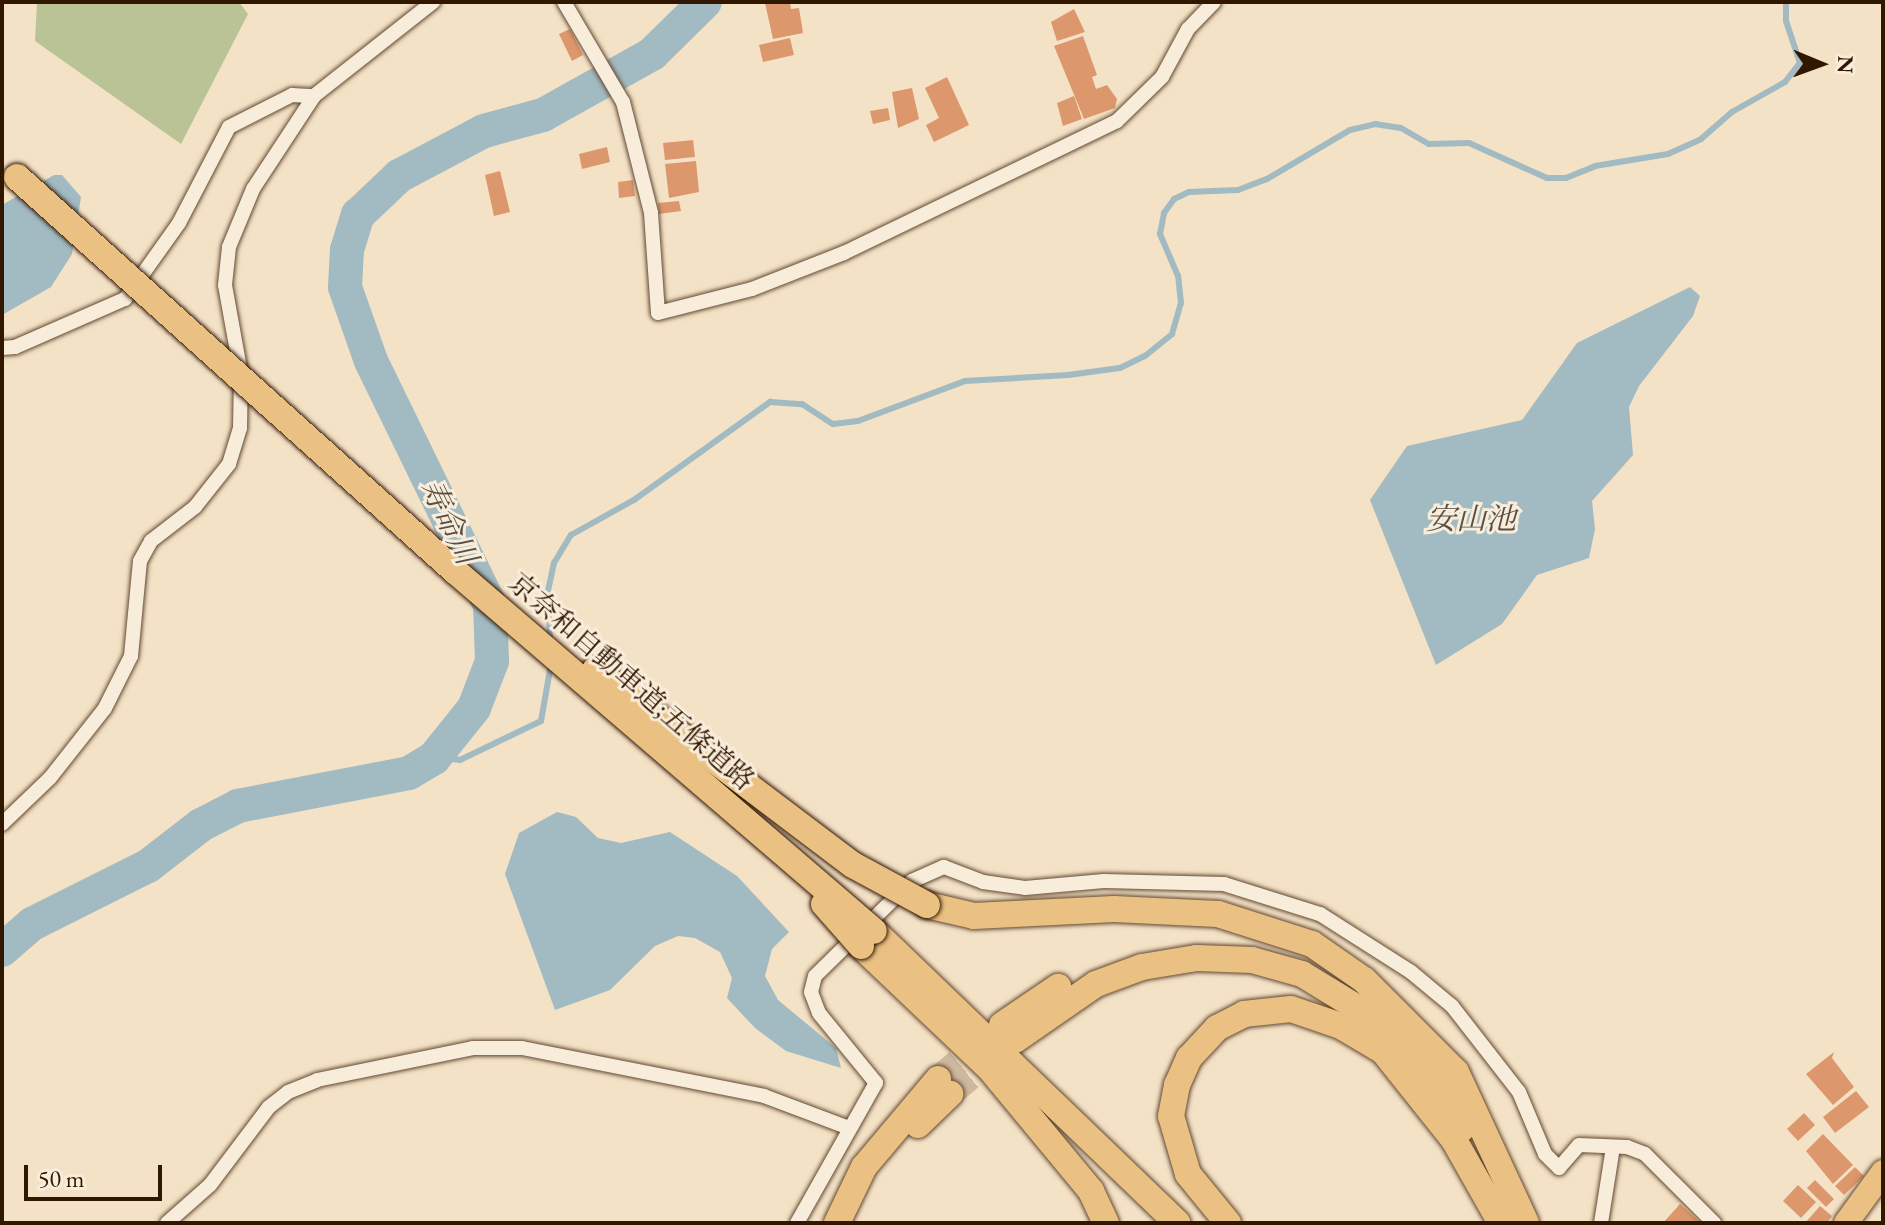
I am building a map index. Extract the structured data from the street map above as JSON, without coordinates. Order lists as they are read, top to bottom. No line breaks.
{"streets":{"highway":["京奈和自動車道;五條道路"]},"water":["安山池","寿命川"],"scale_bar":"50 m","north":"right"}
